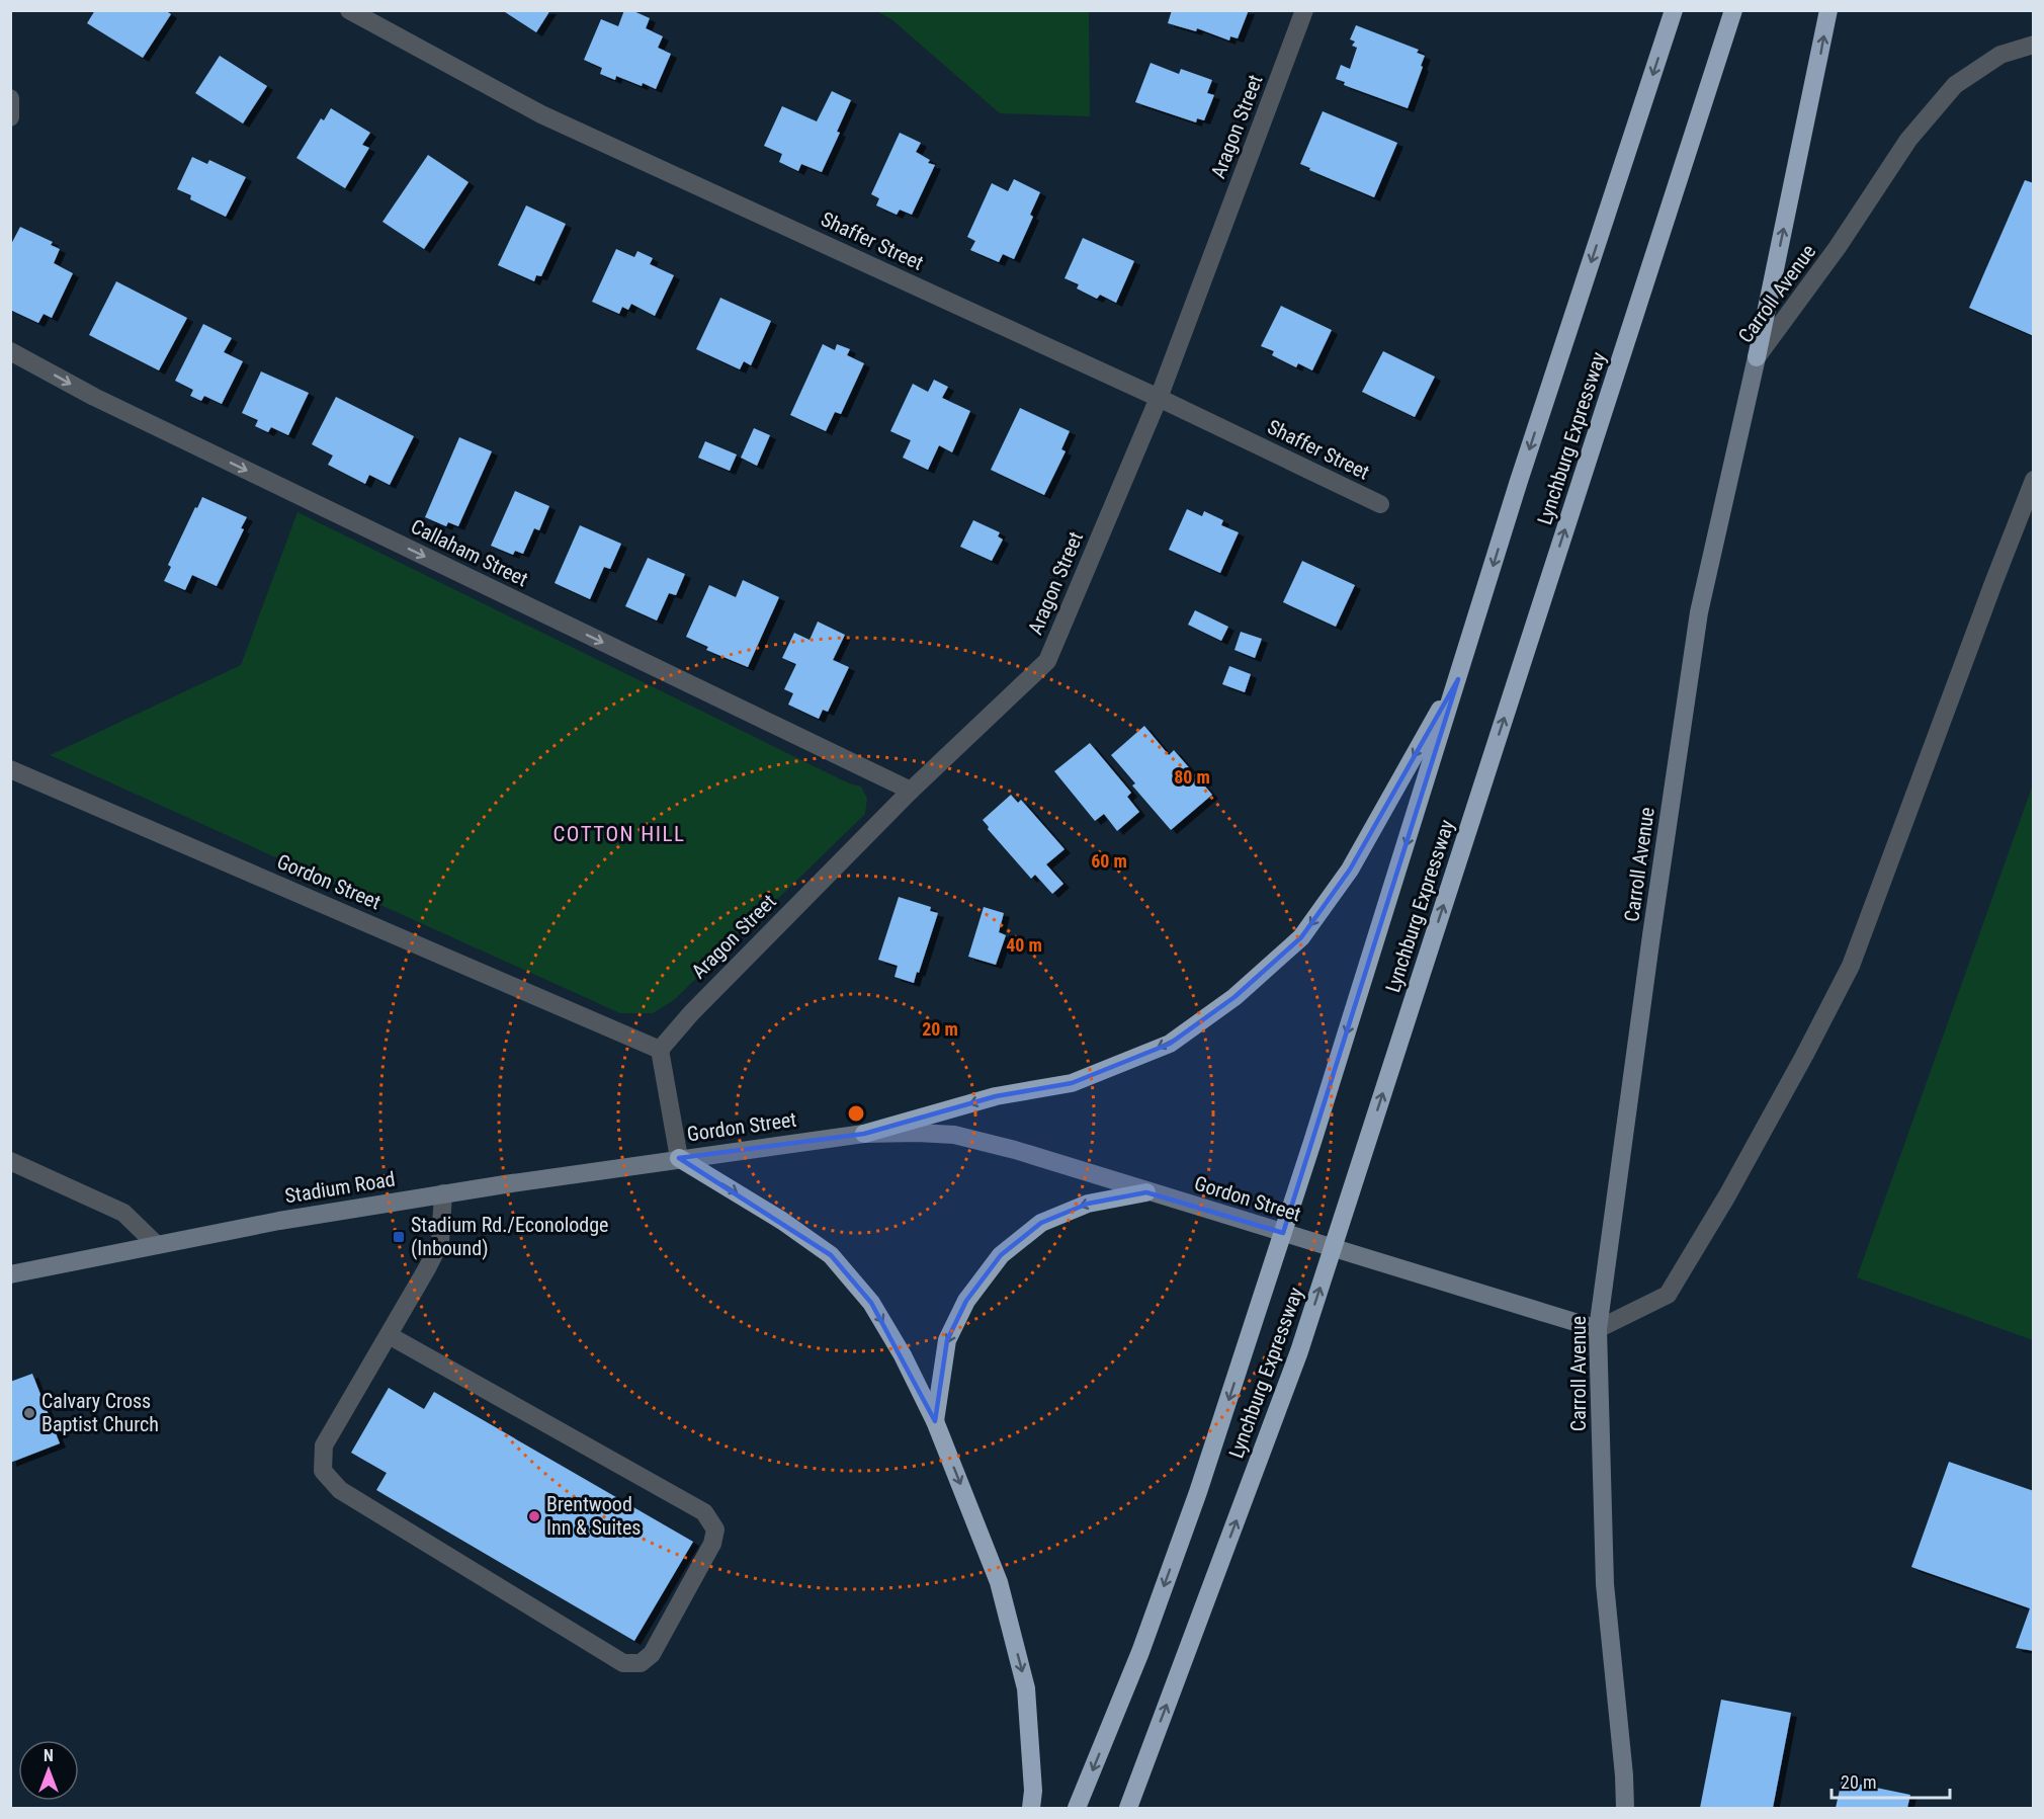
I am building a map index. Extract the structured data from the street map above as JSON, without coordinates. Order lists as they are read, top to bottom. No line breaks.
{"streets":{"highway":["Lynchburg Expressway"],"street":["Aragon Street","Shaffer Street","Carroll Avenue","Callaham Street","Gordon Street","Stadium Road"]},"crossings":[["Aragon Street","Shaffer Street"],["Aragon Street","Callaham Street"],["Aragon Street","Gordon Street"],["Carroll Avenue","Gordon Street"],["Gordon Street","Stadium Road"]],"one_way":["Callaham Street"],"districts":["COTTON HILL"],"places":{"transit":["Stadium Rd./Econolodge (Inbound)"],"other":["Calvary Cross Baptist Church","Brentwood Inn & Suites"]},"scale_bar":"20 m","north":"top","rings":["80 m","60 m","40 m","20 m"]}
